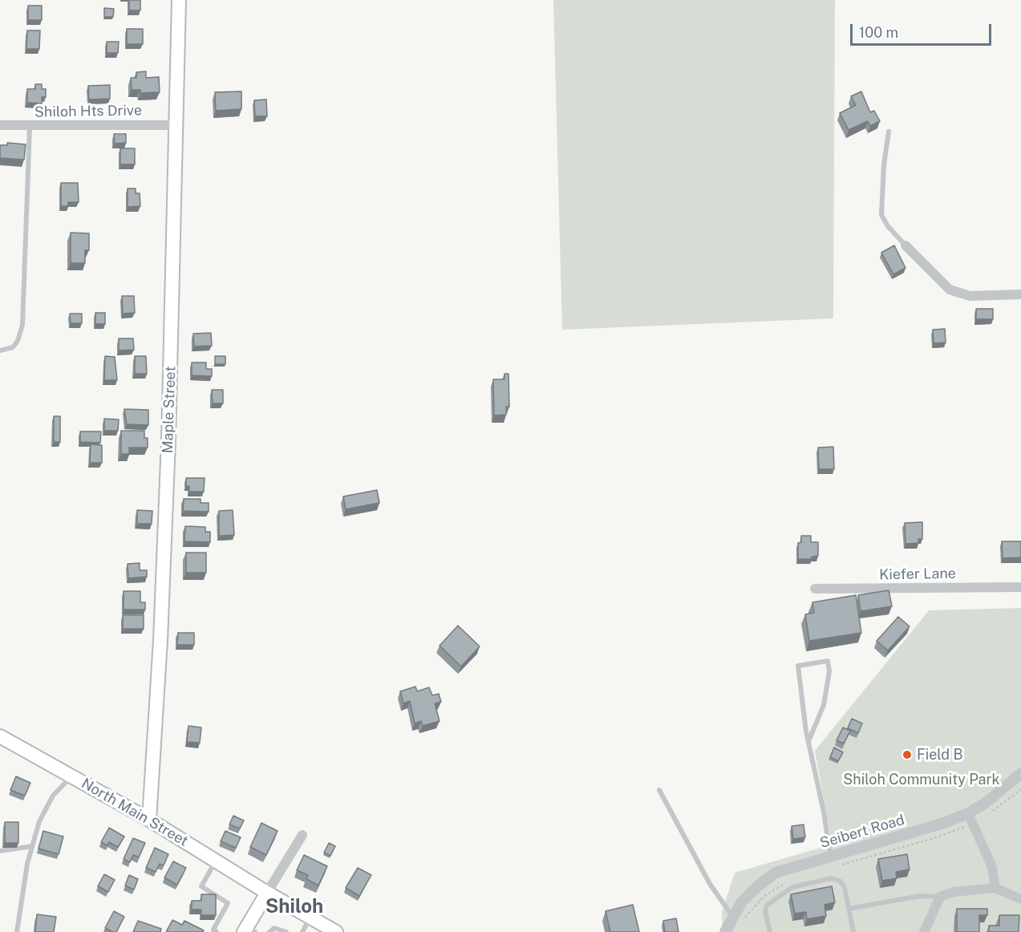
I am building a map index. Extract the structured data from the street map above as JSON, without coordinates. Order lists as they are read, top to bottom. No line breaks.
{"streets":{"main road":["Maple Street","North Main Street"],"street":["Shiloh Hts Drive","Kiefer Lane","Seibert Road"]},"crossings":[["Shiloh Hts Drive","Maple Street"],["Maple Street","North Main Street"]],"districts":["Shiloh"],"parks":["Shiloh Community Park"],"places":["Field B"],"scale_bar":"100 m"}
